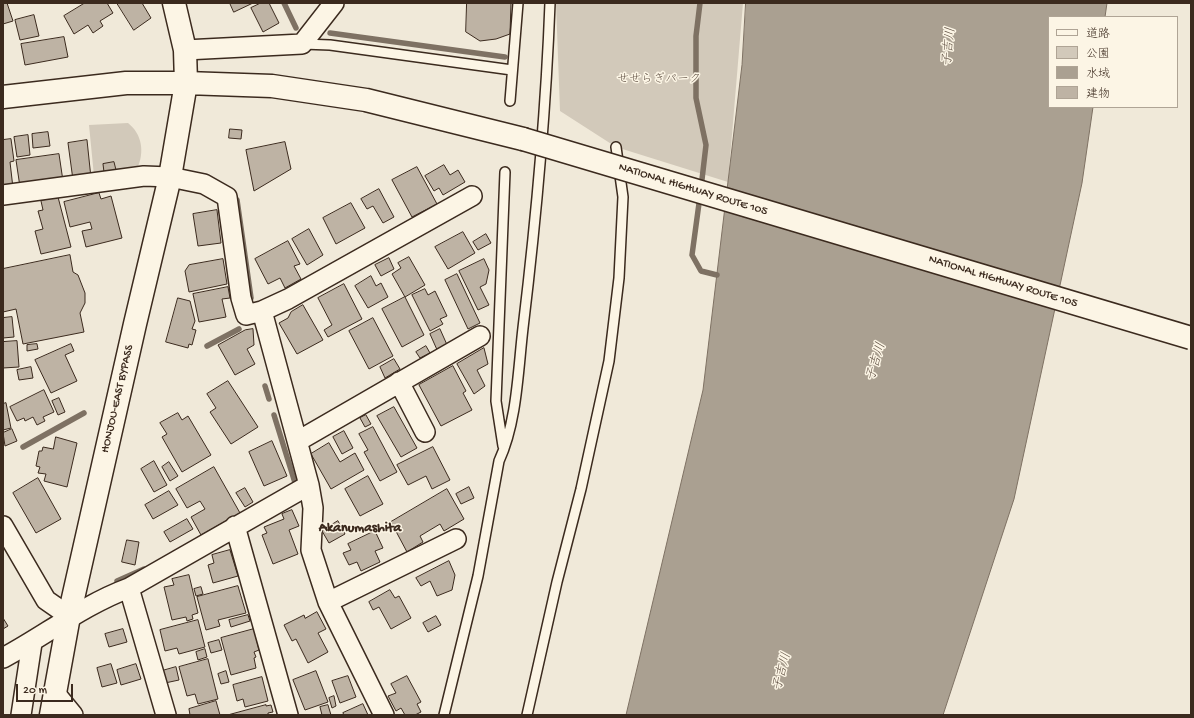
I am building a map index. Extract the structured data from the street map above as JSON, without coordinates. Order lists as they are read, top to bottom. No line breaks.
{"streets":{"main road":["NATIONAL HIGHWAY ROUTE 105","HONJOU-EAST BYPASS"]},"crossings":[["NATIONAL HIGHWAY ROUTE 105","HONJOU-EAST BYPASS"]],"districts":["Akanumashita"],"water":["子吉川"],"parks":["せせらぎパーク"],"legend":["道路","公園","水域","建物"],"scale_bar":"20 m"}
